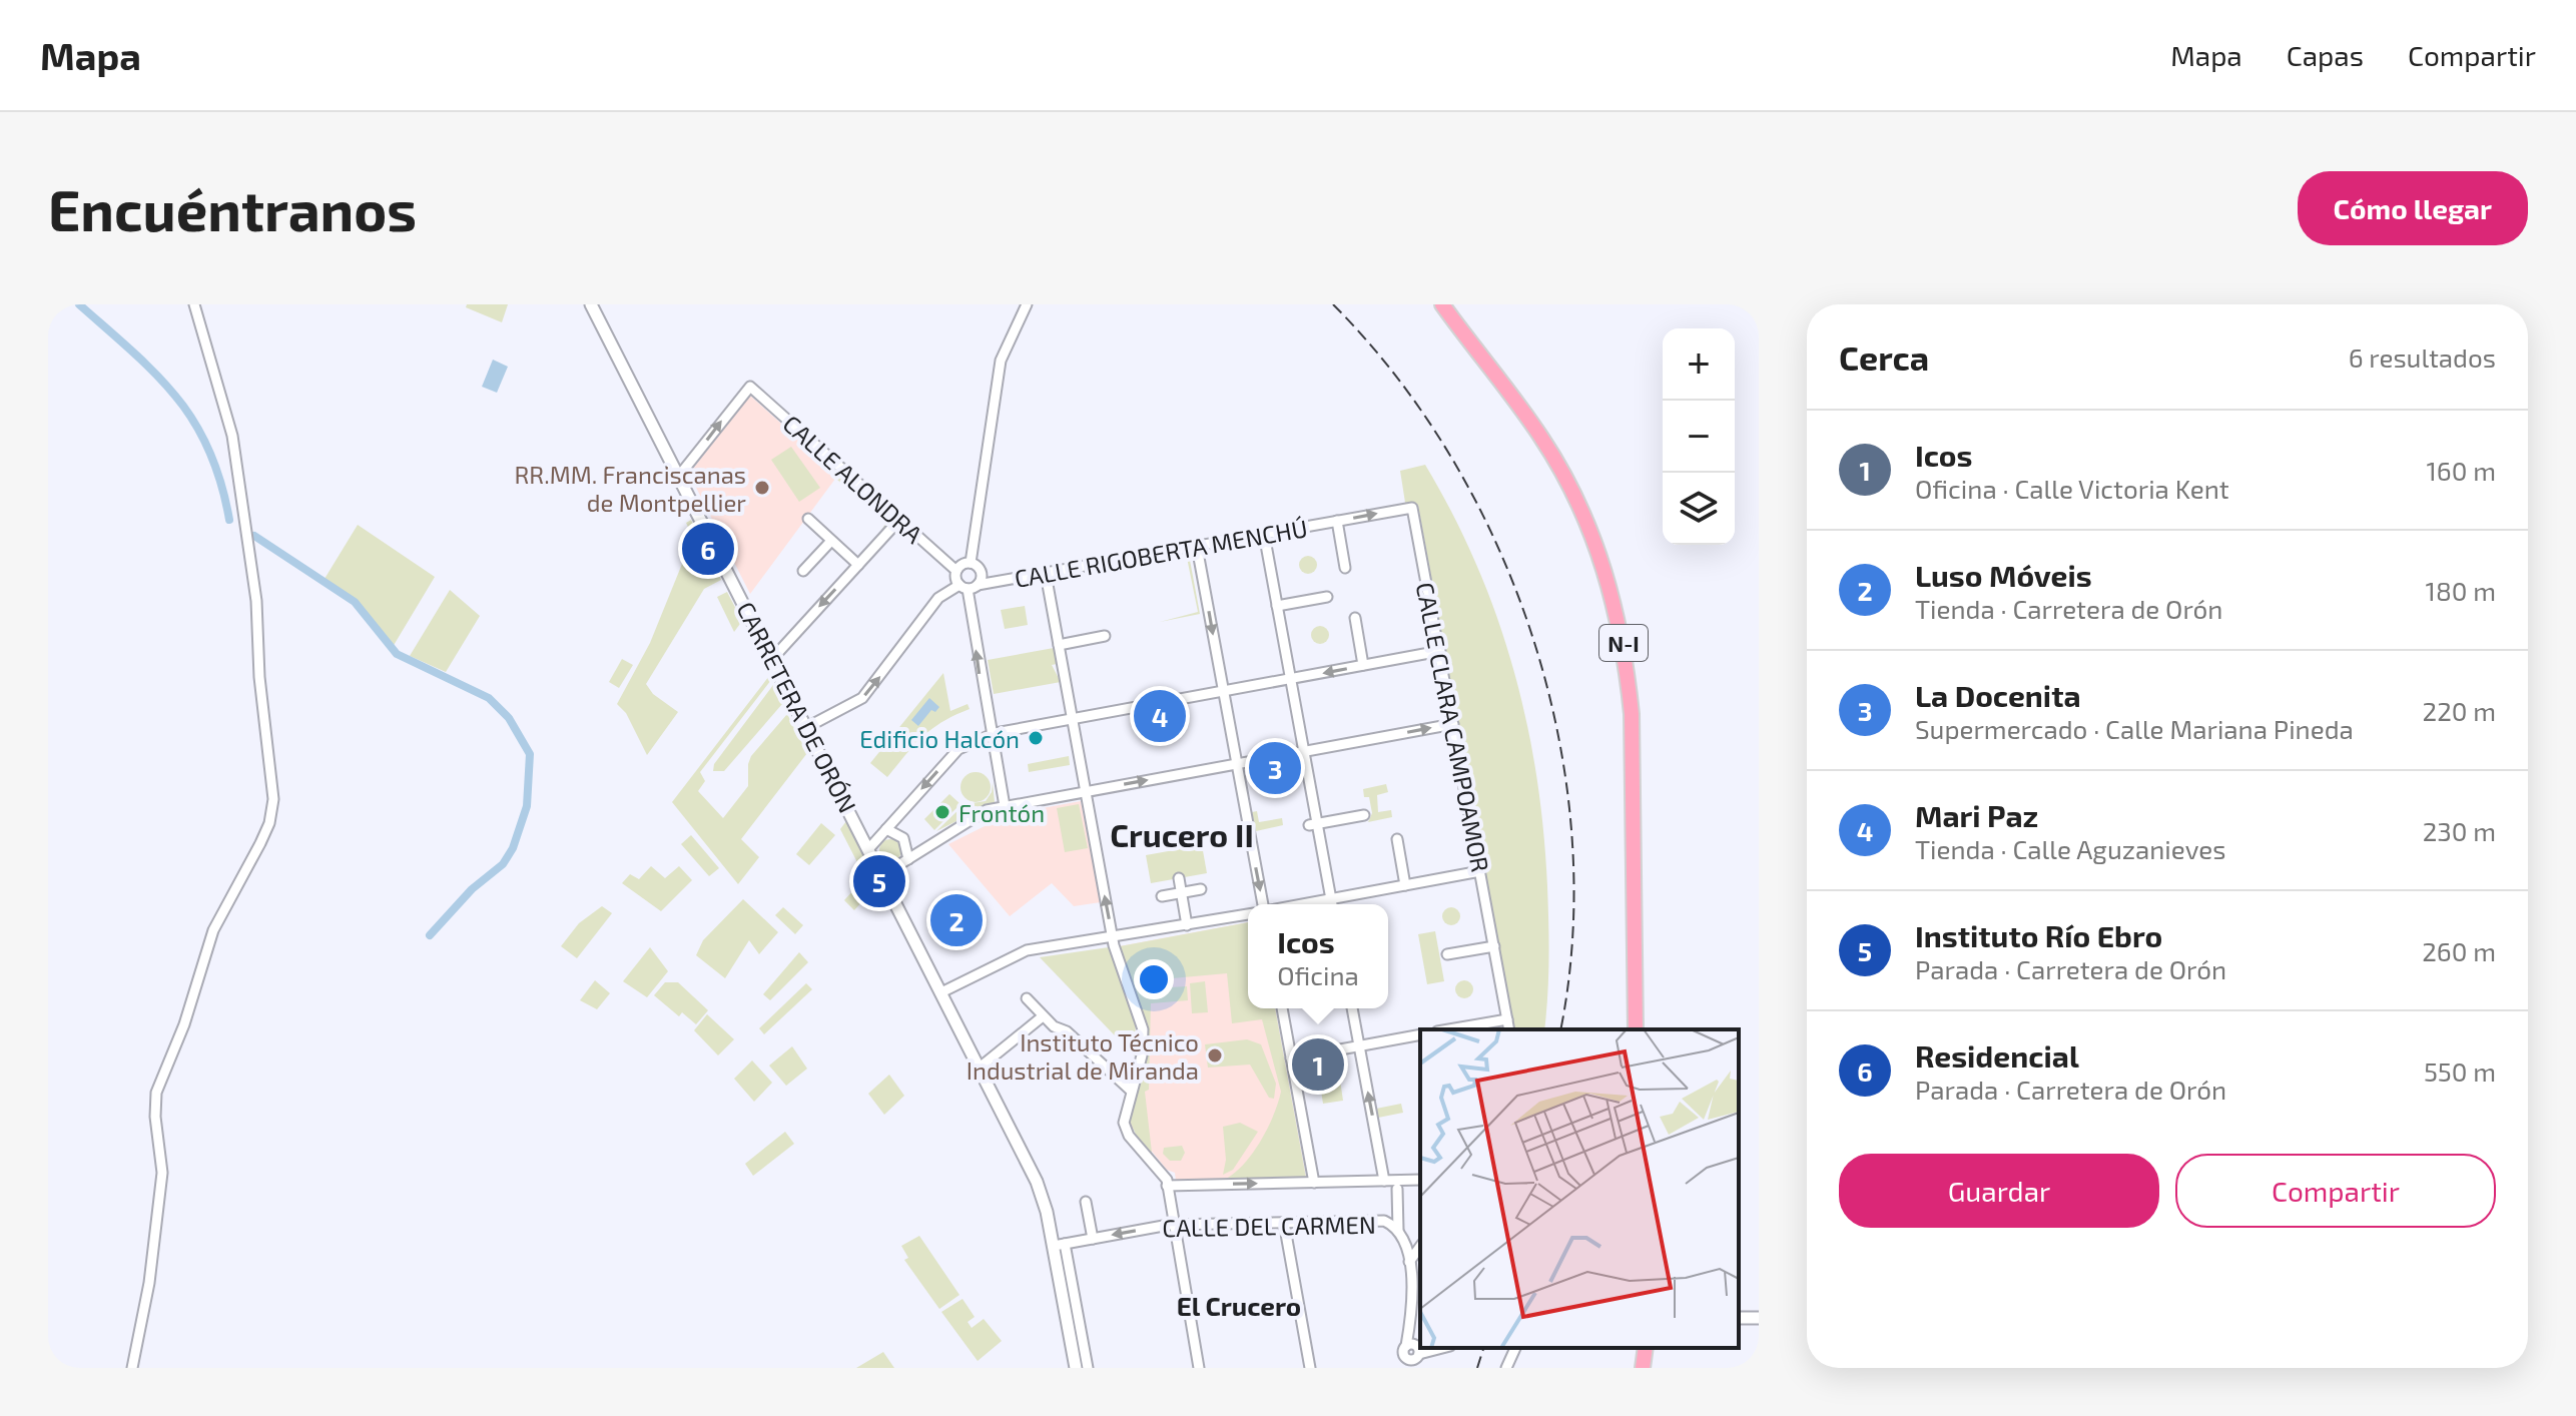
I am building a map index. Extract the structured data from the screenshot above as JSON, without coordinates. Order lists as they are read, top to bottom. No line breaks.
{"streets":{"highway":["N-I"],"street":["CALLE ALONDRA","CALLE RIGOBERTA MENCHÚ","CARRETERA DE ORÓN","CALLE CLARA CAMPOAMOR","CALLE DEL CARMEN"]},"crossings":[["CALLE ALONDRA","CARRETERA DE ORÓN"],["CALLE RIGOBERTA MENCHÚ","CALLE CLARA CAMPOAMOR"],["CARRETERA DE ORÓN","CALLE DEL CARMEN"]],"districts":["Crucero II","El Crucero"],"places":["RR.MM. Franciscanas de Montpellier","Edificio Halcón","Frontón","Instituto Técnico Industrial de Miranda"],"page":{"header":"Mapa","nav":["Mapa","Capas","Compartir"],"buttons":["Cómo llegar",["Guardar","Compartir"]],"title":"Encuéntranos","heading":["Cerca","6 resultados"],"map_buttons":["+","−"],"list":[{"mark":"1","name":"Icos","note":"Oficina · Calle Victoria Kent","value":"160 m"},{"mark":"2","name":"Luso Móveis","note":"Tienda · Carretera de Orón","value":"180 m"},{"mark":"3","name":"La Docenita","note":"Supermercado · Calle Mariana Pineda","value":"220 m"},{"mark":"4","name":"Mari Paz","note":"Tienda · Calle Aguzanieves","value":"230 m"},{"mark":"5","name":"Instituto Río Ebro","note":"Parada · Carretera de Orón","value":"260 m"},{"mark":"6","name":"Residencial","note":"Parada · Carretera de Orón","value":"550 m"}],"pins":["6","4","3","5","2","1"],"popup":["Icos","Oficina"]}}
